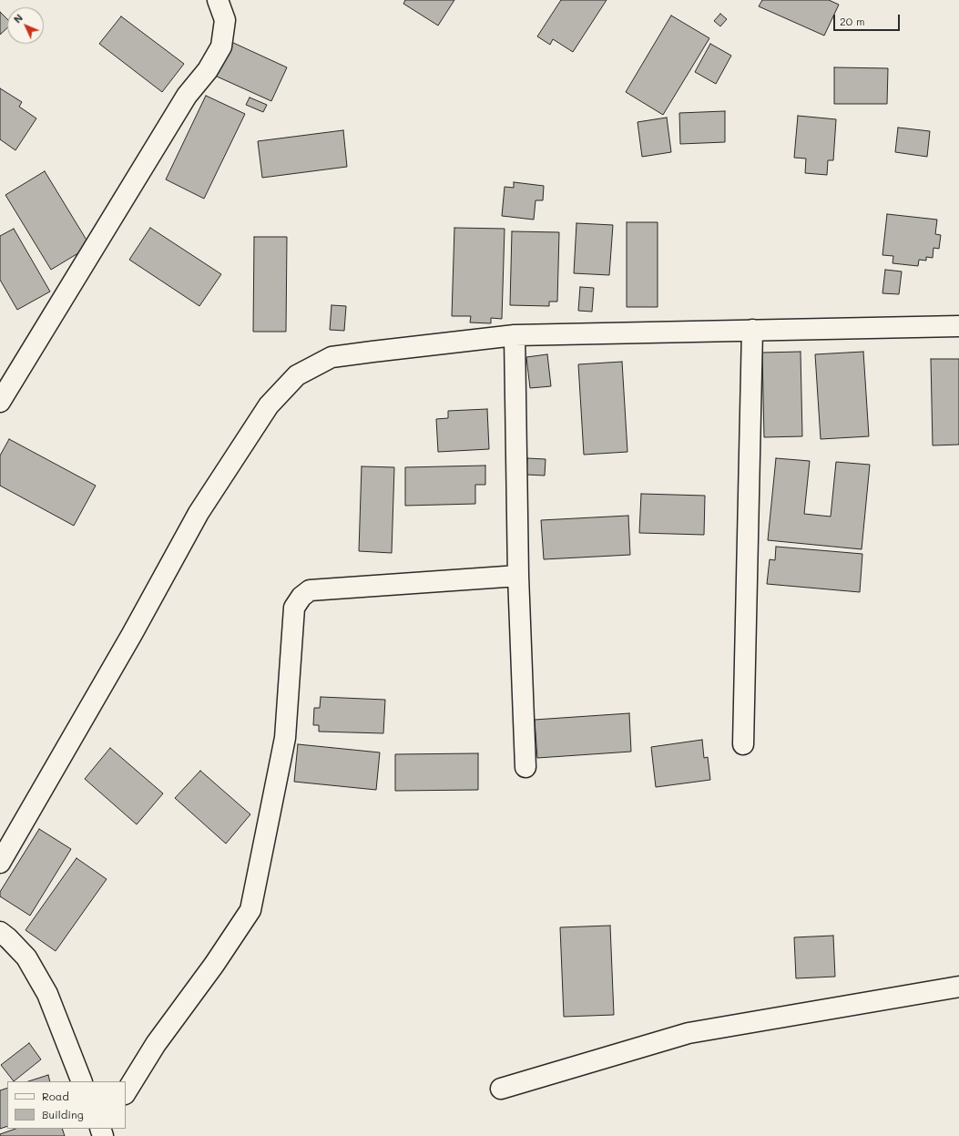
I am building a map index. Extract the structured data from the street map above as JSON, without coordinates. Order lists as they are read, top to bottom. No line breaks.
{"legend":["Road","Building"],"scale_bar":"20 m","north":"top left"}
